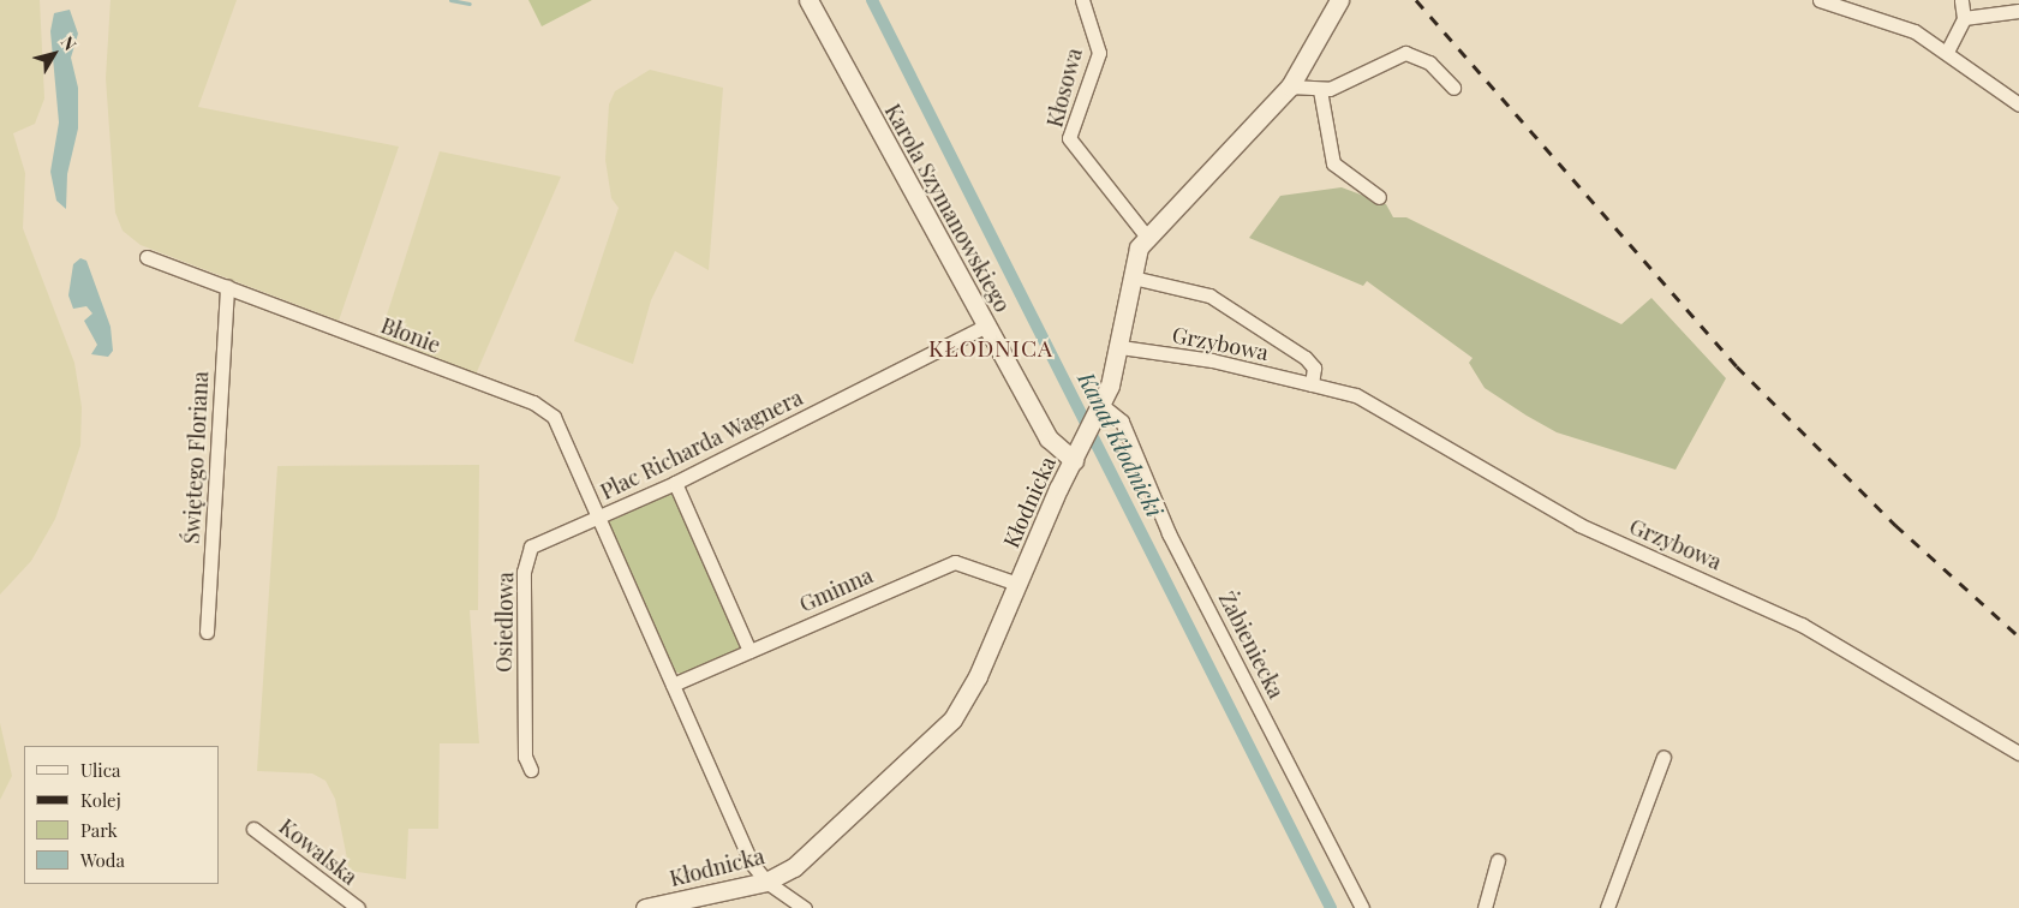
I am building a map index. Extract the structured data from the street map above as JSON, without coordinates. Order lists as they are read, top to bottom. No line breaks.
{"streets":{"main road":["Karola Szymanowskiego","Kłodnicka"],"street":["Kłosowa","Błonie","Grzybowa","Plac Richarda Wagnera","Świętego Floriana","Gminna","Osiedlowa","Żabieniecka","Kowalska"]},"crossings":[["Kłosowa","Kłodnicka"],["Karola Szymanowskiego","Plac Richarda Wagnera"],["Karola Szymanowskiego","Kłodnicka"],["Błonie","Plac Richarda Wagnera"],["Błonie","Świętego Floriana"],["Błonie","Osiedlowa"],["Grzybowa","Kłodnicka"],["Plac Richarda Wagnera","Gminna"],["Plac Richarda Wagnera","Osiedlowa"],["Kłodnicka","Gminna"],["Kłodnicka","Żabieniecka"]],"districts":["KŁODNICA"],"water":["Kanał Kłodnicki"],"legend":["Ulica","Kolej","Park","Woda"],"north":"top right"}
